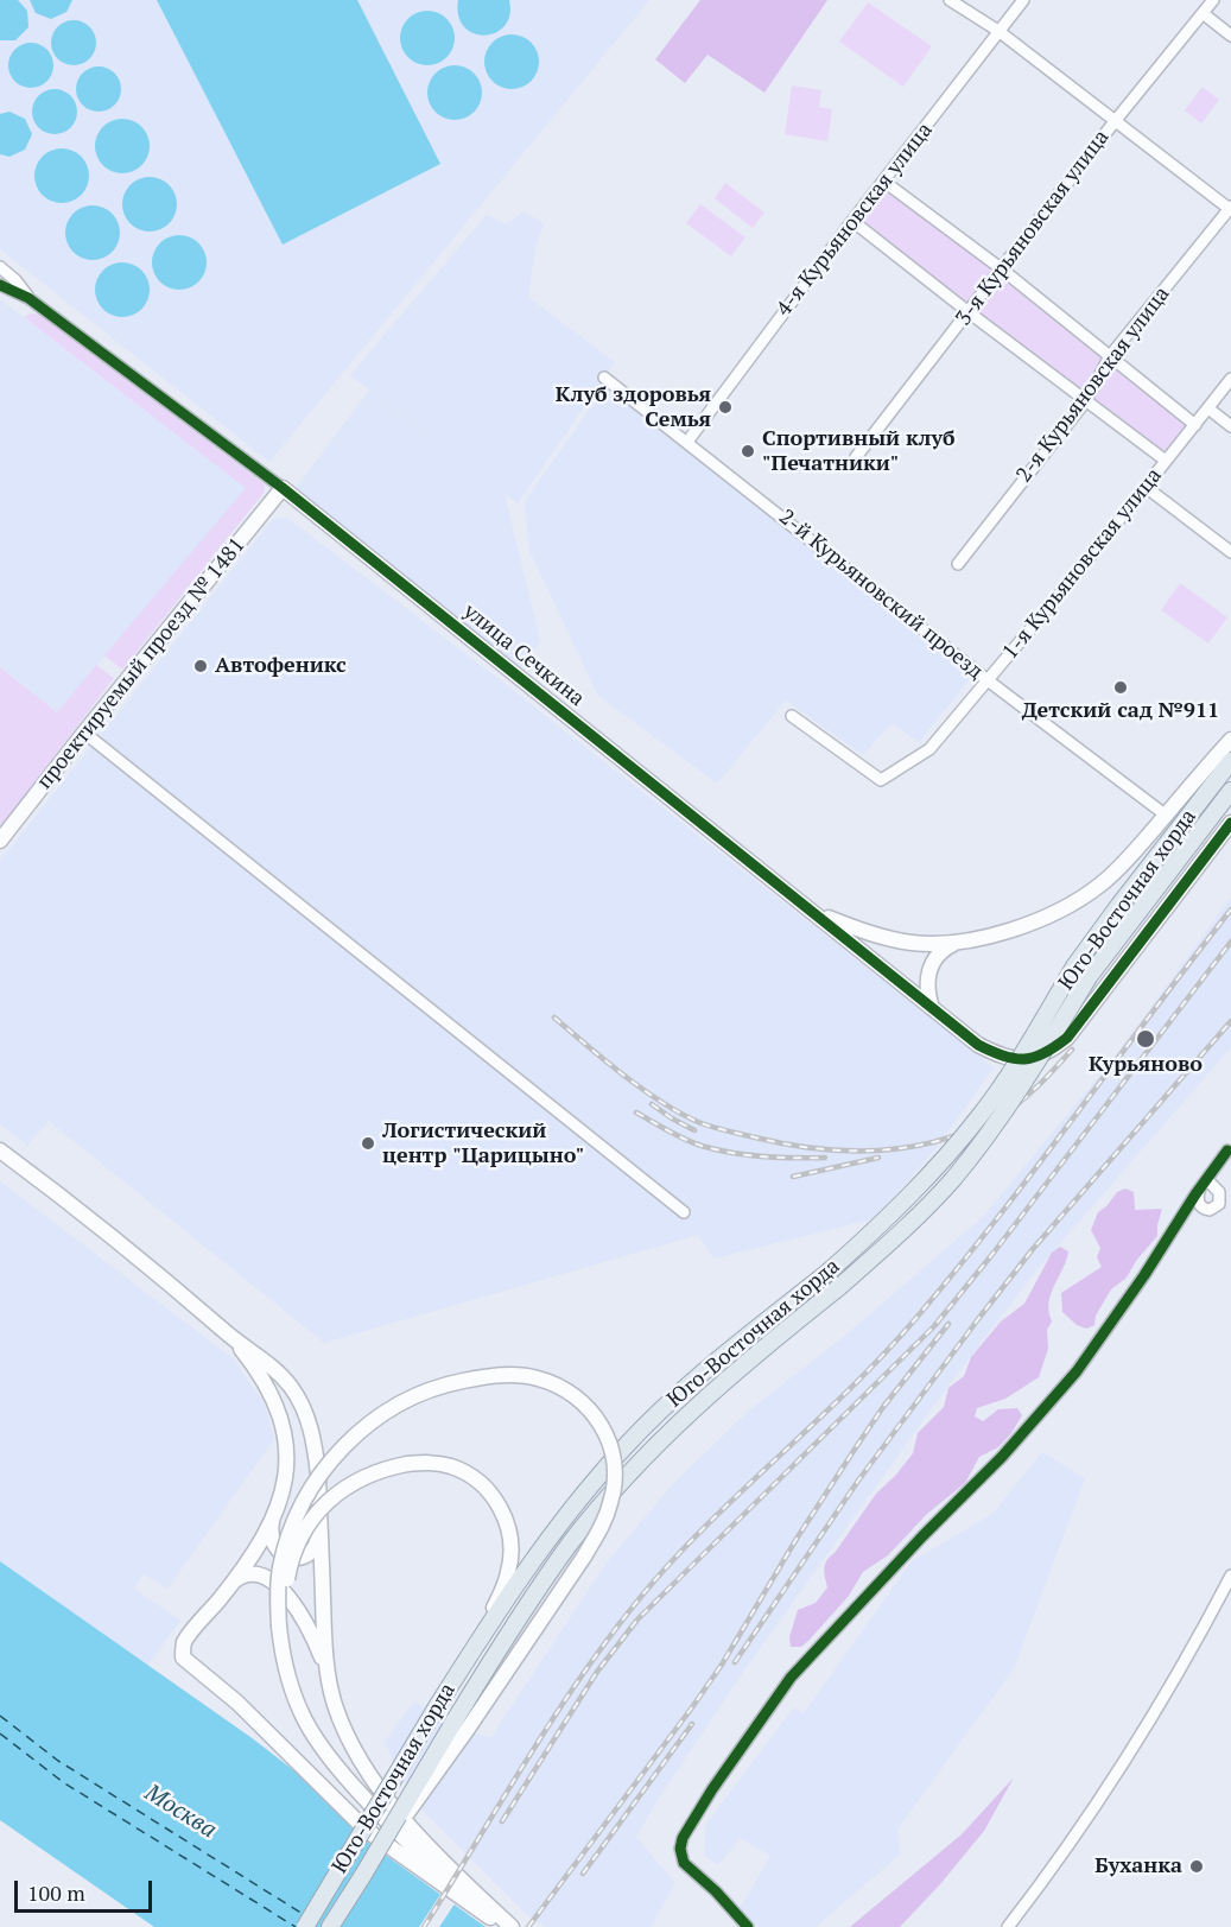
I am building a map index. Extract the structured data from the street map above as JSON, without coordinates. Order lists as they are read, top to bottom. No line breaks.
{"streets":{"main road":["Юго-Восточная хорда"],"street":["4-я Курьяновская улица","3-я Курьяновская улица","2-я Курьяновская улица","1-я Курьяновская улица","2-й Курьяновский проезд","улица Сечкина","проектируемый проезд № 1481"]},"crossings":[["4-я Курьяновская улица","2-й Курьяновский проезд"],["1-я Курьяновская улица","2-й Курьяновский проезд"],["улица Сечкина","проектируемый проезд № 1481"]],"water":["Москва"],"places":["Клуб здоровья Семья","Спортивный клуб \"Печатники\"","Автофеникс","Детский сад №911","Курьяново","Логистический центр \"Царицыно\"","Буханка"],"scale_bar":"100 m"}
